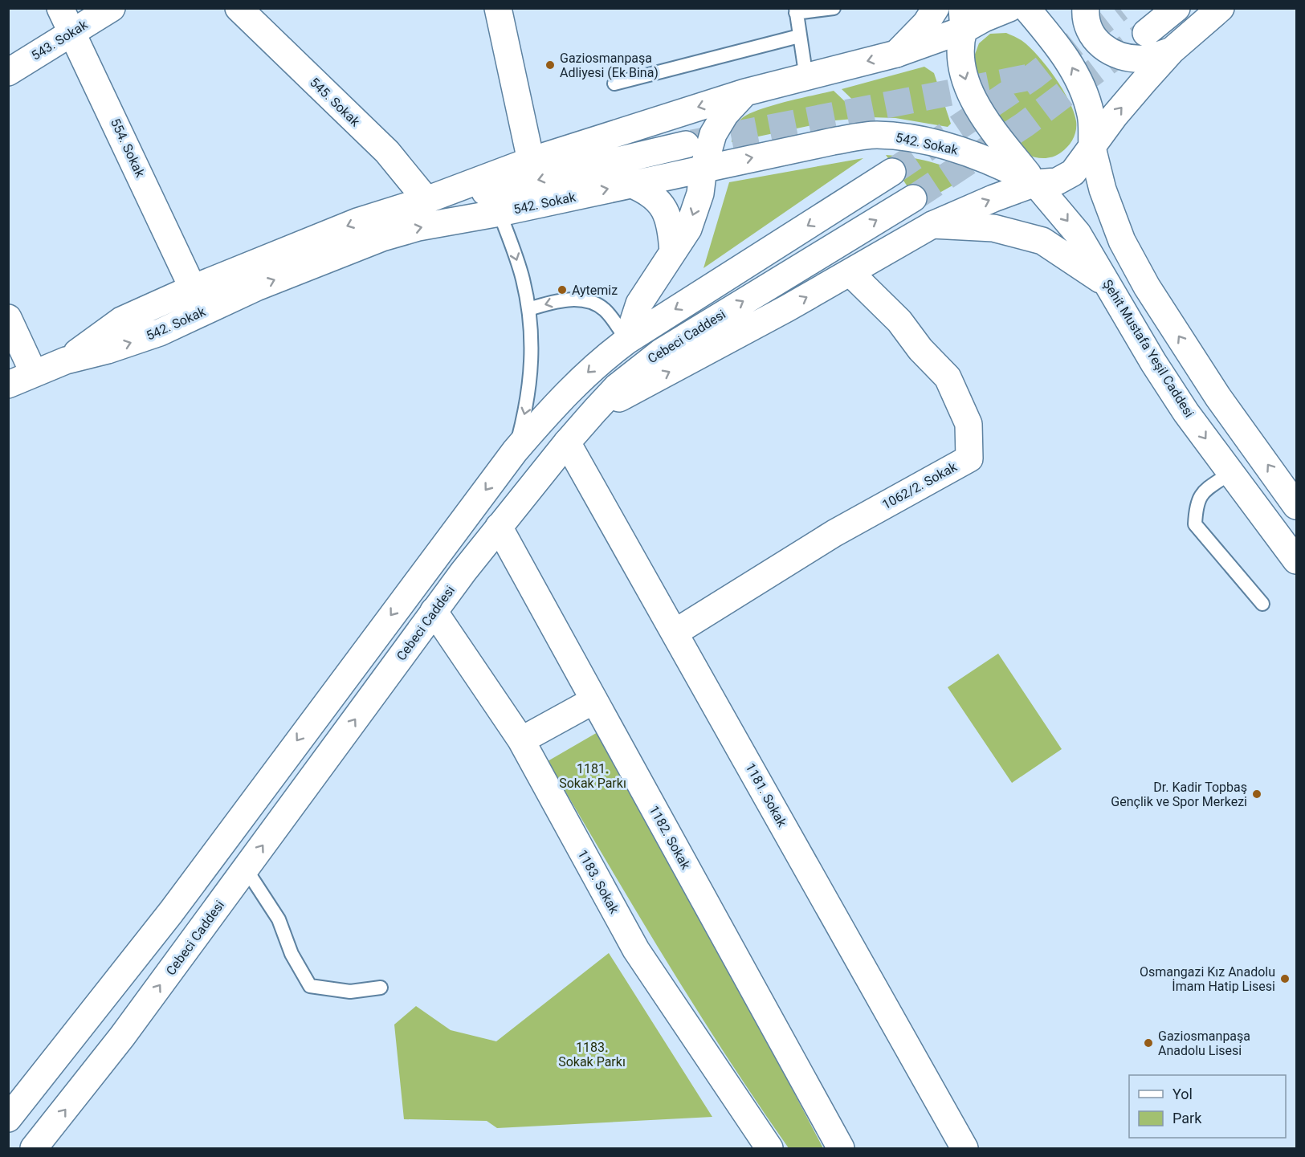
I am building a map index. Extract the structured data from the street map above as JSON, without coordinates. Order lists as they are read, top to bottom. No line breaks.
{"streets":{"main road":["543. Sokak","545. Sokak","542. Sokak","554. Sokak","Cebeci Caddesi","Şehit Mustafa Yeşil Caddesi","1062/2. Sokak","1181. Sokak","1182. Sokak","1183. Sokak"]},"crossings":[["543. Sokak","554. Sokak"],["545. Sokak","542. Sokak"],["542. Sokak","554. Sokak"],["542. Sokak","Şehit Mustafa Yeşil Caddesi"],["Cebeci Caddesi","1181. Sokak"],["Cebeci Caddesi","1182. Sokak"],["Cebeci Caddesi","1183. Sokak"],["1062/2. Sokak","1181. Sokak"]],"parks":["1181. Sokak Parkı","1183. Sokak Parkı"],"places":["Gaziosmanpaşa Adliyesi (Ek Bina)","Aytemiz","Dr. Kadir Topbaş Gençlik ve Spor Merkezi","Osmangazi Kız Anadolu İmam Hatip Lisesi","Gaziosmanpaşa Anadolu Lisesi"],"legend":["Yol","Park"]}
